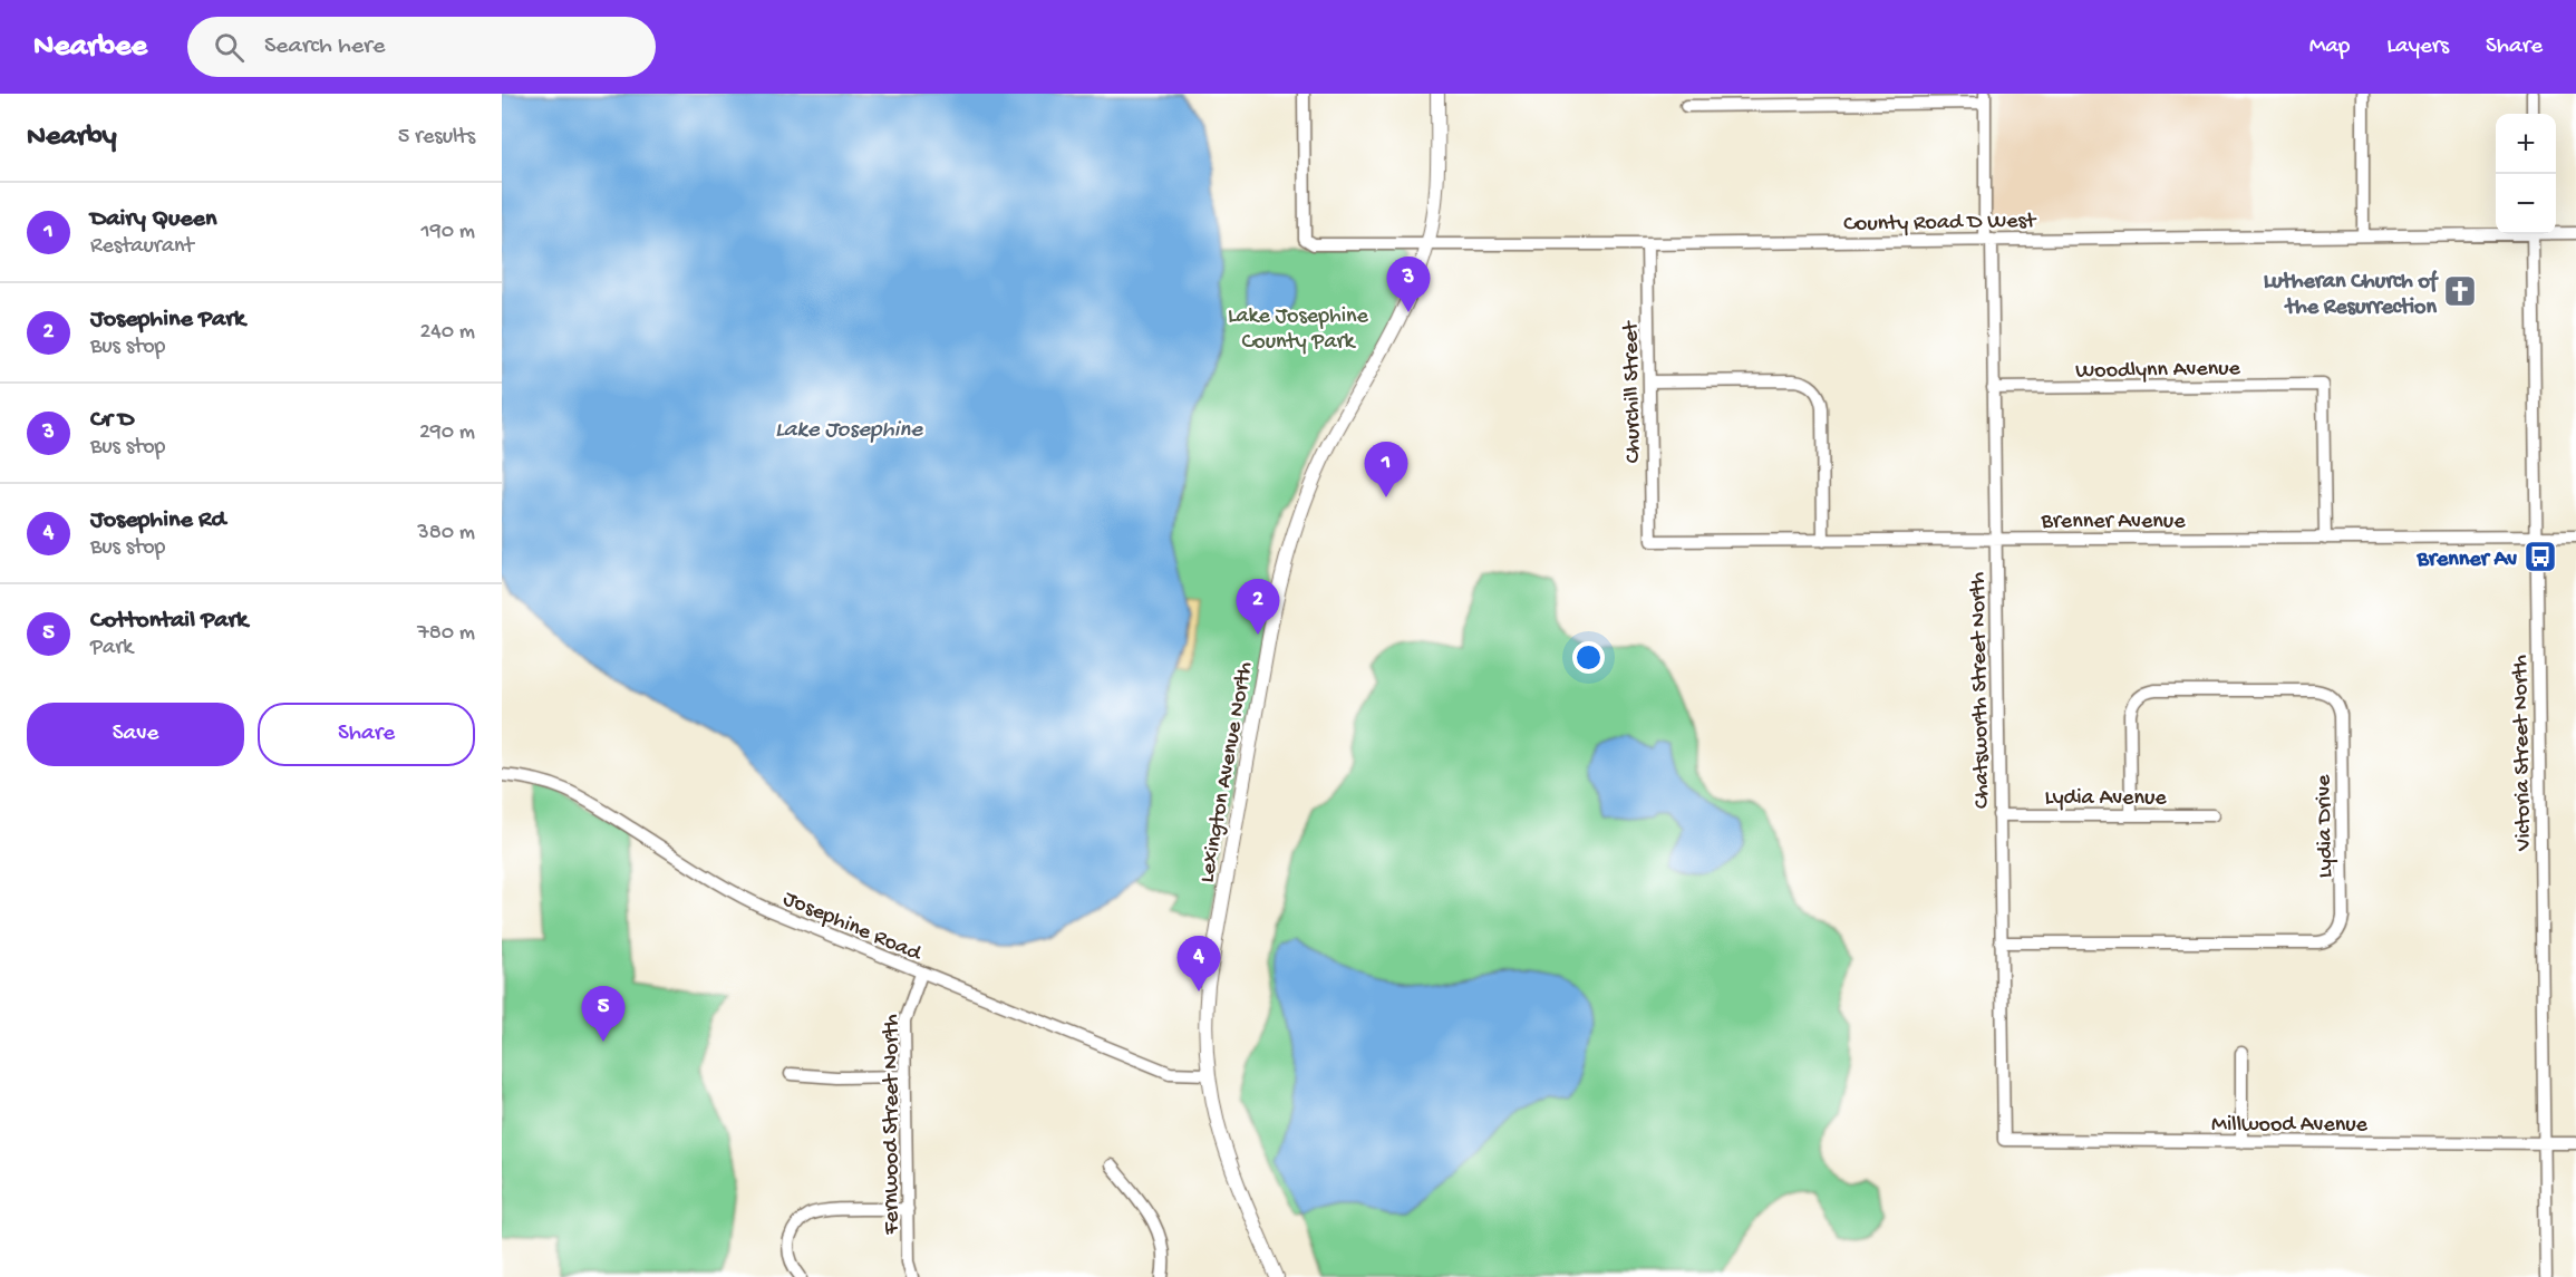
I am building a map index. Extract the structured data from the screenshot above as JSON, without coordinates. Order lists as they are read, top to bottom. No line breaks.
{"streets":{"main road":["Lexington Avenue North"],"street":["County Road D West","Woodlynn Avenue","Churchill Street","Brenner Avenue","Chatsworth Street North","Victoria Street North","Lydia Avenue","Lydia Drive","Josephine Road","Millwood Avenue","Fernwood Street North"]},"crossings":[["County Road D West","Churchill Street"],["County Road D West","Chatsworth Street North"],["County Road D West","Lexington Avenue North"],["Woodlynn Avenue","Brenner Avenue"],["Woodlynn Avenue","Chatsworth Street North"],["Churchill Street","Brenner Avenue"],["Brenner Avenue","Chatsworth Street North"],["Brenner Avenue","Victoria Street North"],["Chatsworth Street North","Lydia Avenue"],["Chatsworth Street North","Lydia Drive"],["Chatsworth Street North","Millwood Avenue"],["Victoria Street North","Millwood Avenue"],["Lexington Avenue North","Josephine Road"],["Lydia Avenue","Lydia Drive"],["Josephine Road","Fernwood Street North"]],"water":["Lake Josephine"],"parks":["Lake Josephine County Park"],"places":{"church":["Lutheran Church of the Resurrection"],"bus stop":["Brenner Av"]},"page":{"header":"Nearbee","search":"Search here","nav":["Map","Layers","Share"],"heading":["Nearby","5 results"],"map_buttons":["+","−"],"list":[{"mark":"1","name":"Dairy Queen","note":"Restaurant","value":"190 m"},{"mark":"2","name":"Josephine Park","note":"Bus stop","value":"240 m"},{"mark":"3","name":"Cr D","note":"Bus stop","value":"290 m"},{"mark":"4","name":"Josephine Rd","note":"Bus stop","value":"380 m"},{"mark":"5","name":"Cottontail Park","note":"Park","value":"780 m"}],"pins":["3","1","2","4","5"],"buttons":["Save","Share"]}}
